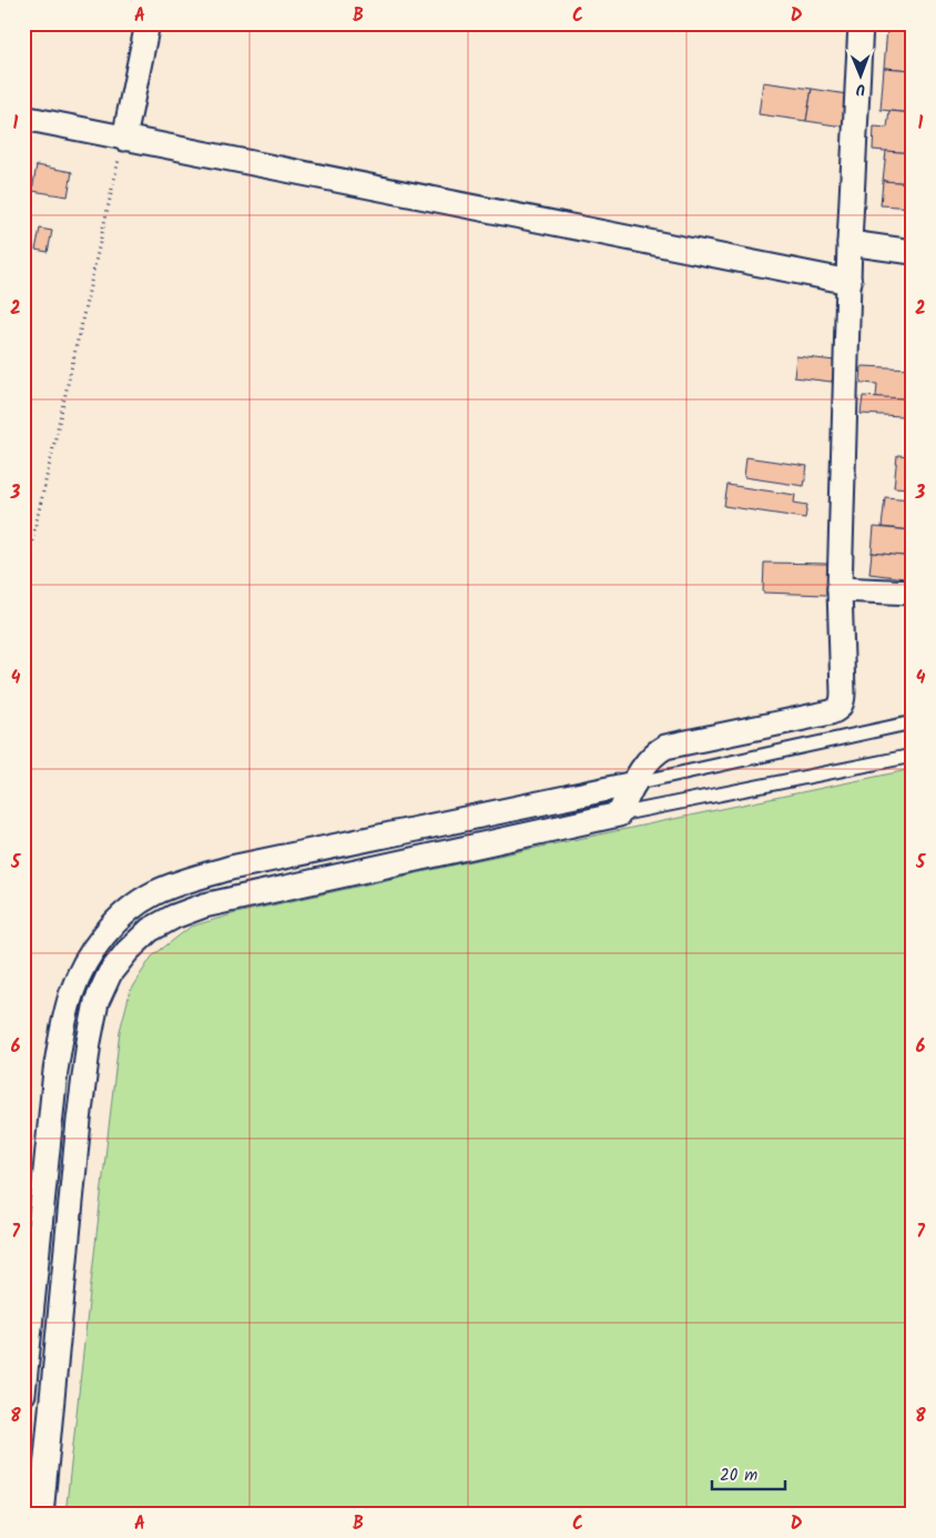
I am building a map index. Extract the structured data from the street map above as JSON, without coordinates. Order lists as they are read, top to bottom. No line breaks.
{"scale_bar":"20 m","north":"bottom","grid":{"columns":["A","B","C","D"],"rows":["1","2","3","4","5","6","7","8"]}}
